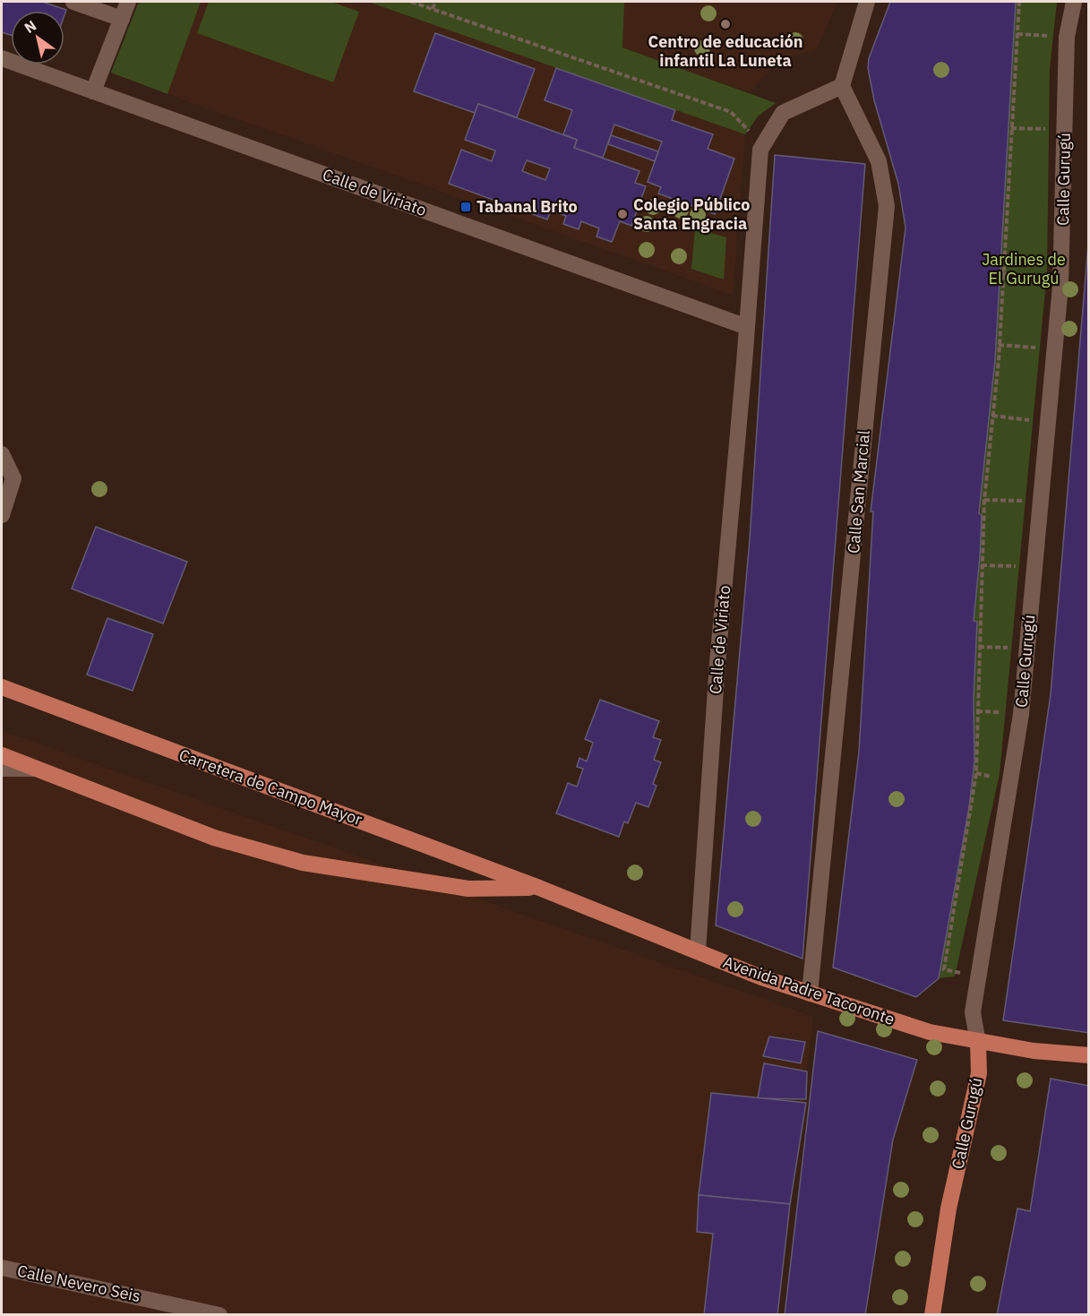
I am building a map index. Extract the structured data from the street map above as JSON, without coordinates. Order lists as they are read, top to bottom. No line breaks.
{"streets":{"main road":["Calle Gurugú","Carretera de Campo Mayor","Avenida Padre Tacoronte"],"street":["Calle de Viriato","Calle San Marcial","Calle Nevero Seis"]},"crossings":[["Calle Gurugú","Avenida Padre Tacoronte"],["Calle de Viriato","Calle San Marcial"],["Calle de Viriato","Avenida Padre Tacoronte"],["Calle San Marcial","Avenida Padre Tacoronte"],["Carretera de Campo Mayor","Avenida Padre Tacoronte"]],"parks":["Jardines de El Gurugú"],"places":{"other":["Centro de educación infantil La Luneta","Colegio Público Santa Engracia"],"transit":["Tabanal Brito"]},"north":"top left"}
